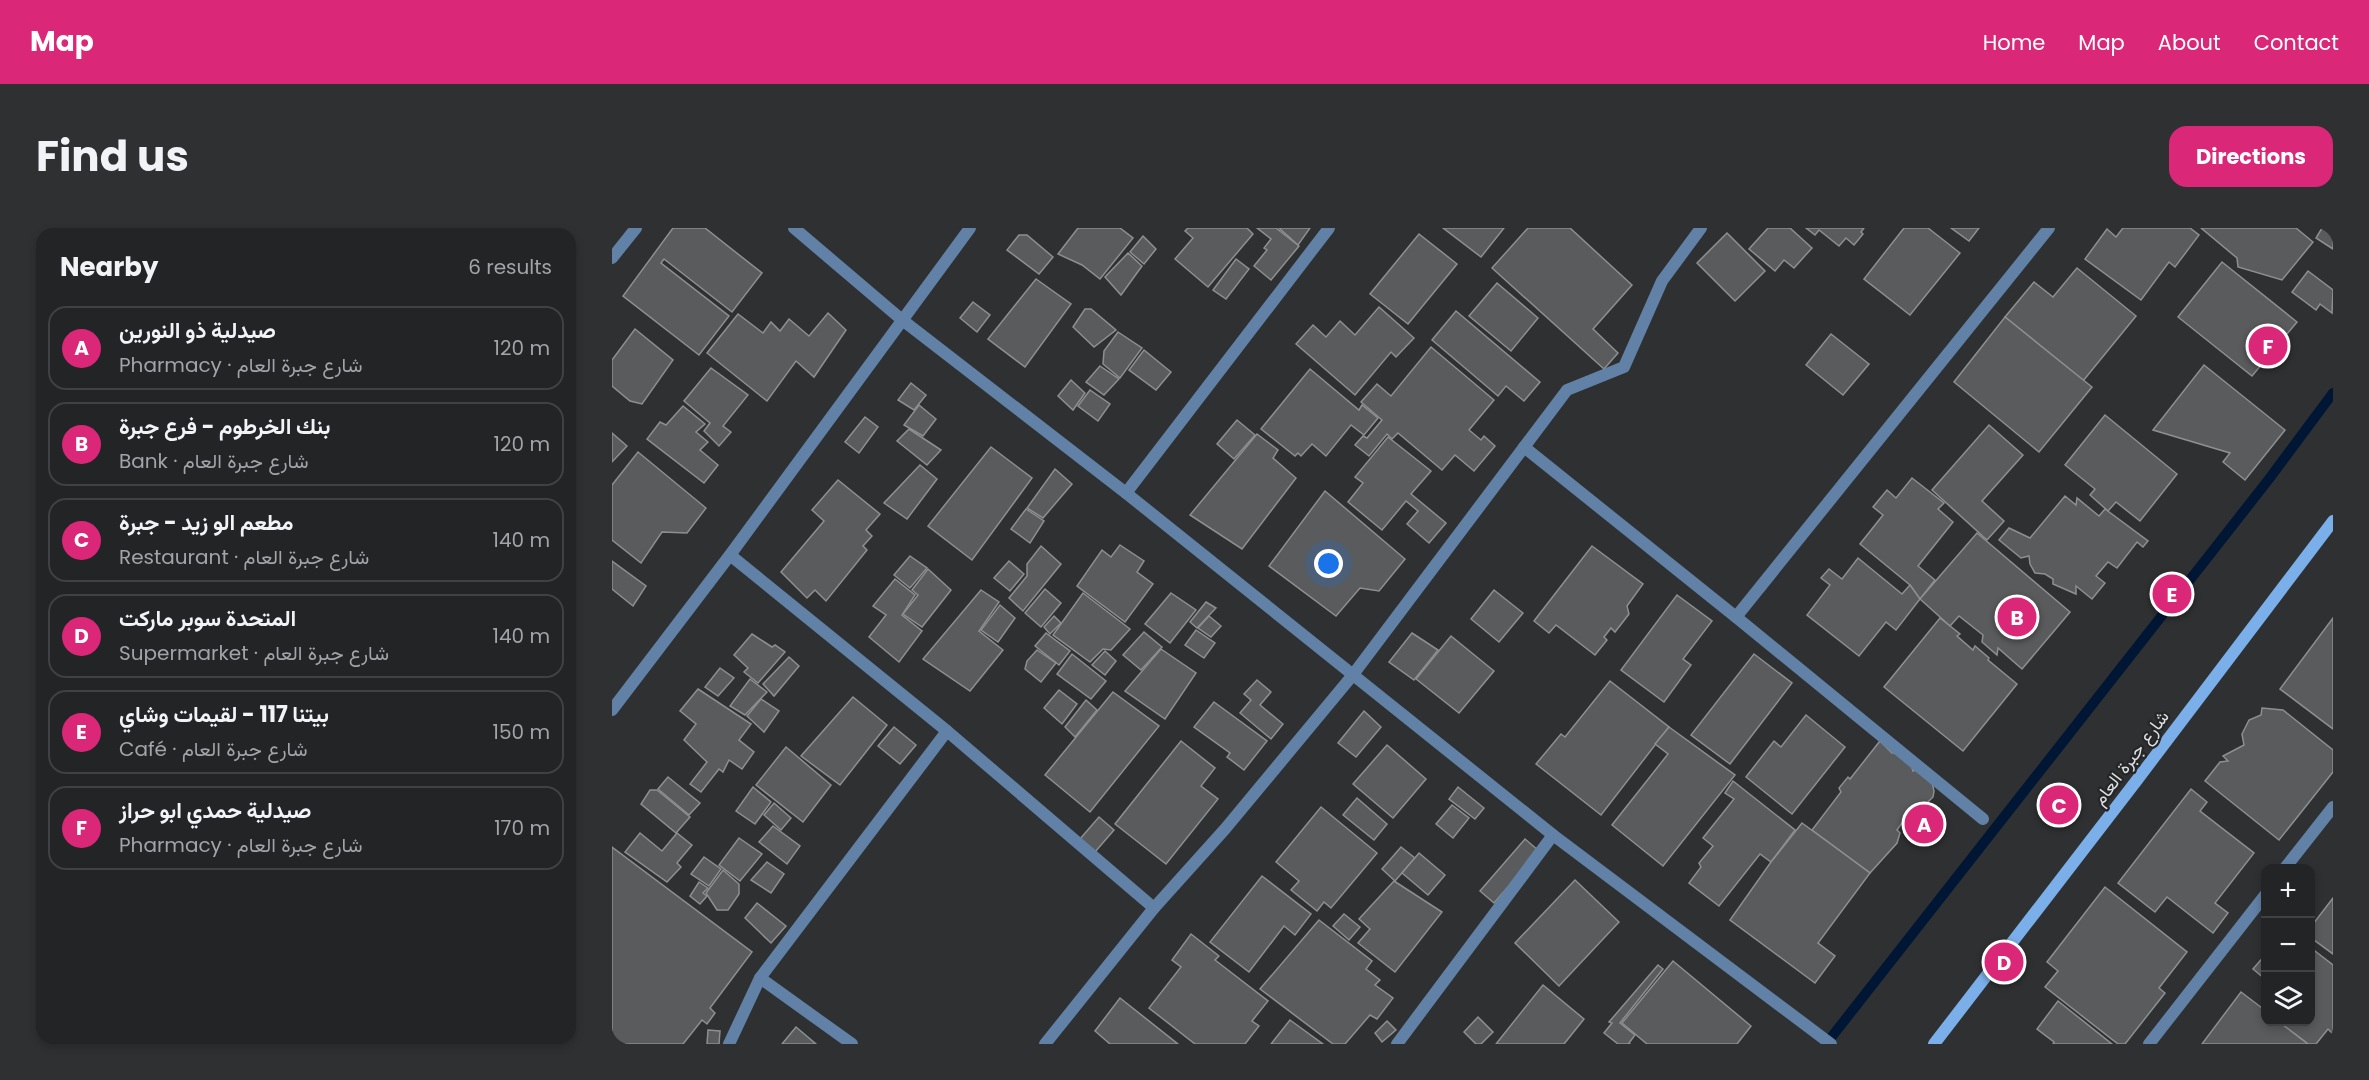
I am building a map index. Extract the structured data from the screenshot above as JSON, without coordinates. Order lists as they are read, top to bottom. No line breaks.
{"streets":{"main road":["شارع جبرة العام"]},"page":{"header":"Map","nav":["Home","Map","About","Contact"],"title":"Find us","buttons":"Directions","heading":["Nearby","6 results"],"list":[{"mark":"A","name":"صيدلية ذو النورين","note":"Pharmacy · شارع جبرة العام","value":"120 m"},{"mark":"B","name":"بنك الخرطوم - فرع جبرة","note":"Bank · شارع جبرة العام","value":"120 m"},{"mark":"C","name":"مطعم الو زيد - جبرة","note":"Restaurant · شارع جبرة العام","value":"140 m"},{"mark":"D","name":"المتحدة سوبر ماركت","note":"Supermarket · شارع جبرة العام","value":"140 m"},{"mark":"E","name":"بيتنا 117 - لقيمات وشاي","note":"Café · شارع جبرة العام","value":"150 m"},{"mark":"F","name":"صيدلية حمدي ابو حراز","note":"Pharmacy · شارع جبرة العام","value":"170 m"}],"pins":["F","E","B","C","A","D"],"map_buttons":["+","−"]}}
